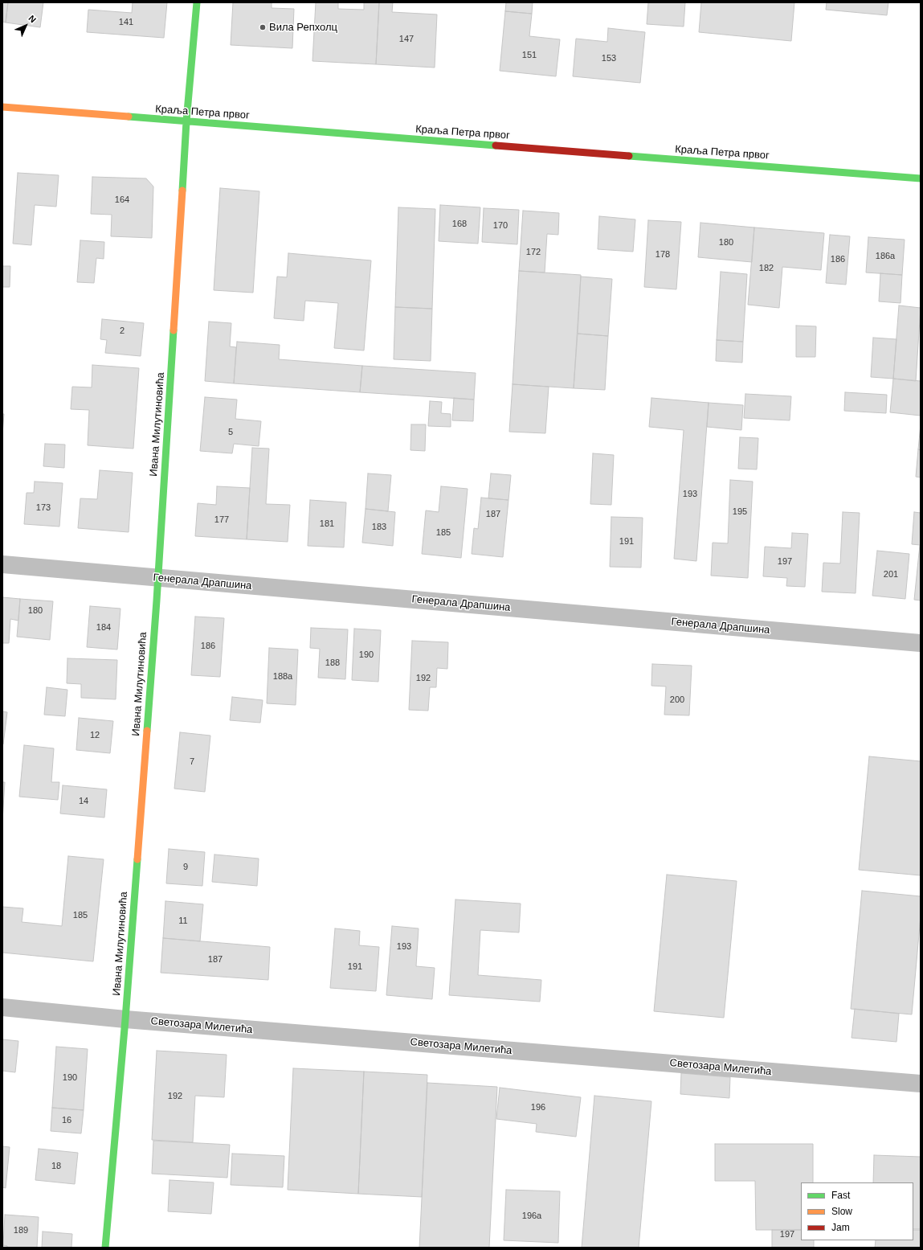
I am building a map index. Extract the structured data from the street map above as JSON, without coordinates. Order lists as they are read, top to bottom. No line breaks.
{"streets":{"street":["Краља Петра првог","Ивана Милутиновића","Генерала Драпшина","Светозара Милетића"]},"crossings":[["Краља Петра првог","Ивана Милутиновића"],["Ивана Милутиновића","Генерала Драпшина"],["Ивана Милутиновића","Светозара Милетића"]],"places":["Вила Репхолц"],"house_numbers":["141","147","151","153","164","168","170","180","172","178","186a","186","182","2","5","193","173","195","187","177","181","183","185","191","197","201","180","184","186","190","188","188a","192","200","12","7","14","9","185","11","193","187","191","190","192","196","16","18","196a","189","197"],"legend":["Fast","Slow","Jam"],"north":"top right"}
